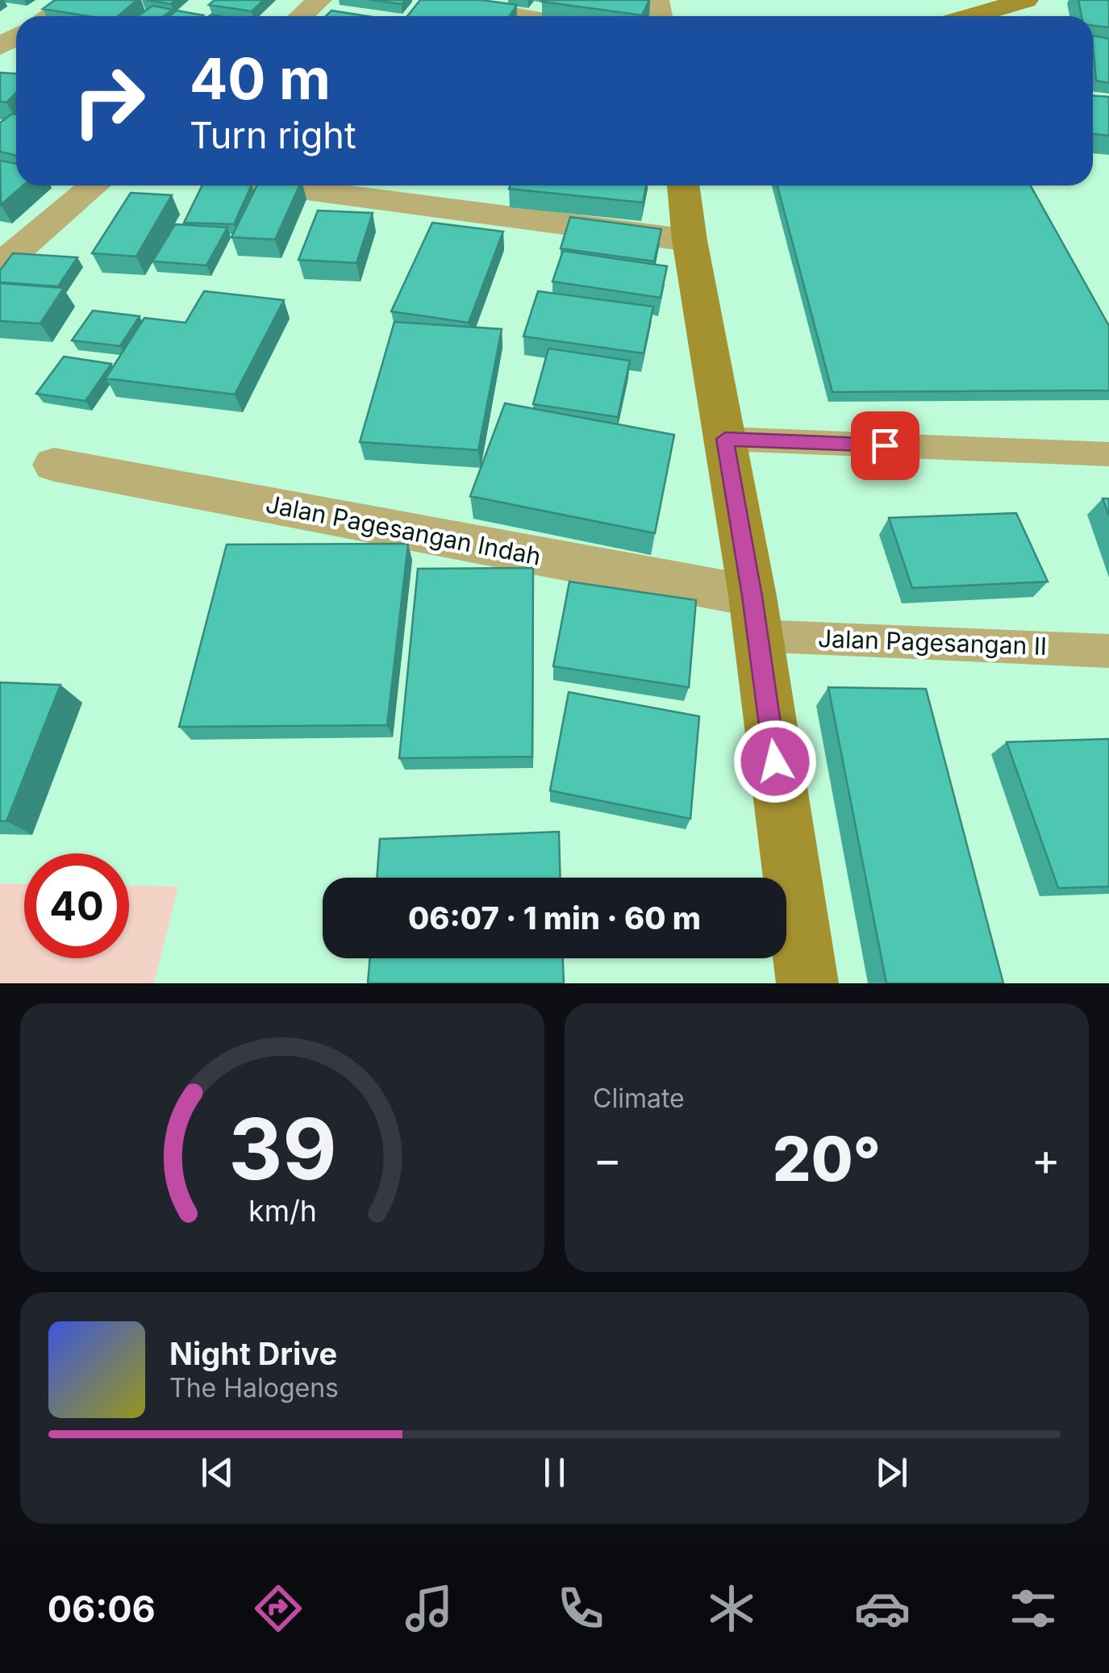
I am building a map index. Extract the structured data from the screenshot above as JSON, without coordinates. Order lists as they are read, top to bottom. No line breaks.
{"streets":{"street":["Jalan Pagesangan Indah"],"lane":["Jalan Pagesangan II"]},"crossings":[["Jalan Pagesangan Indah","Jalan Pagesangan II"]],"page":{"turn":["40 m","Turn right"],"limit":"40","trip":"06:07 · 1 min · 60 m","tile":"Climate","heat":["−","20°","+"],"song":["Night Drive","The Halogens"],"tabs":"06:06","gauge":["39","km/h"]}}
